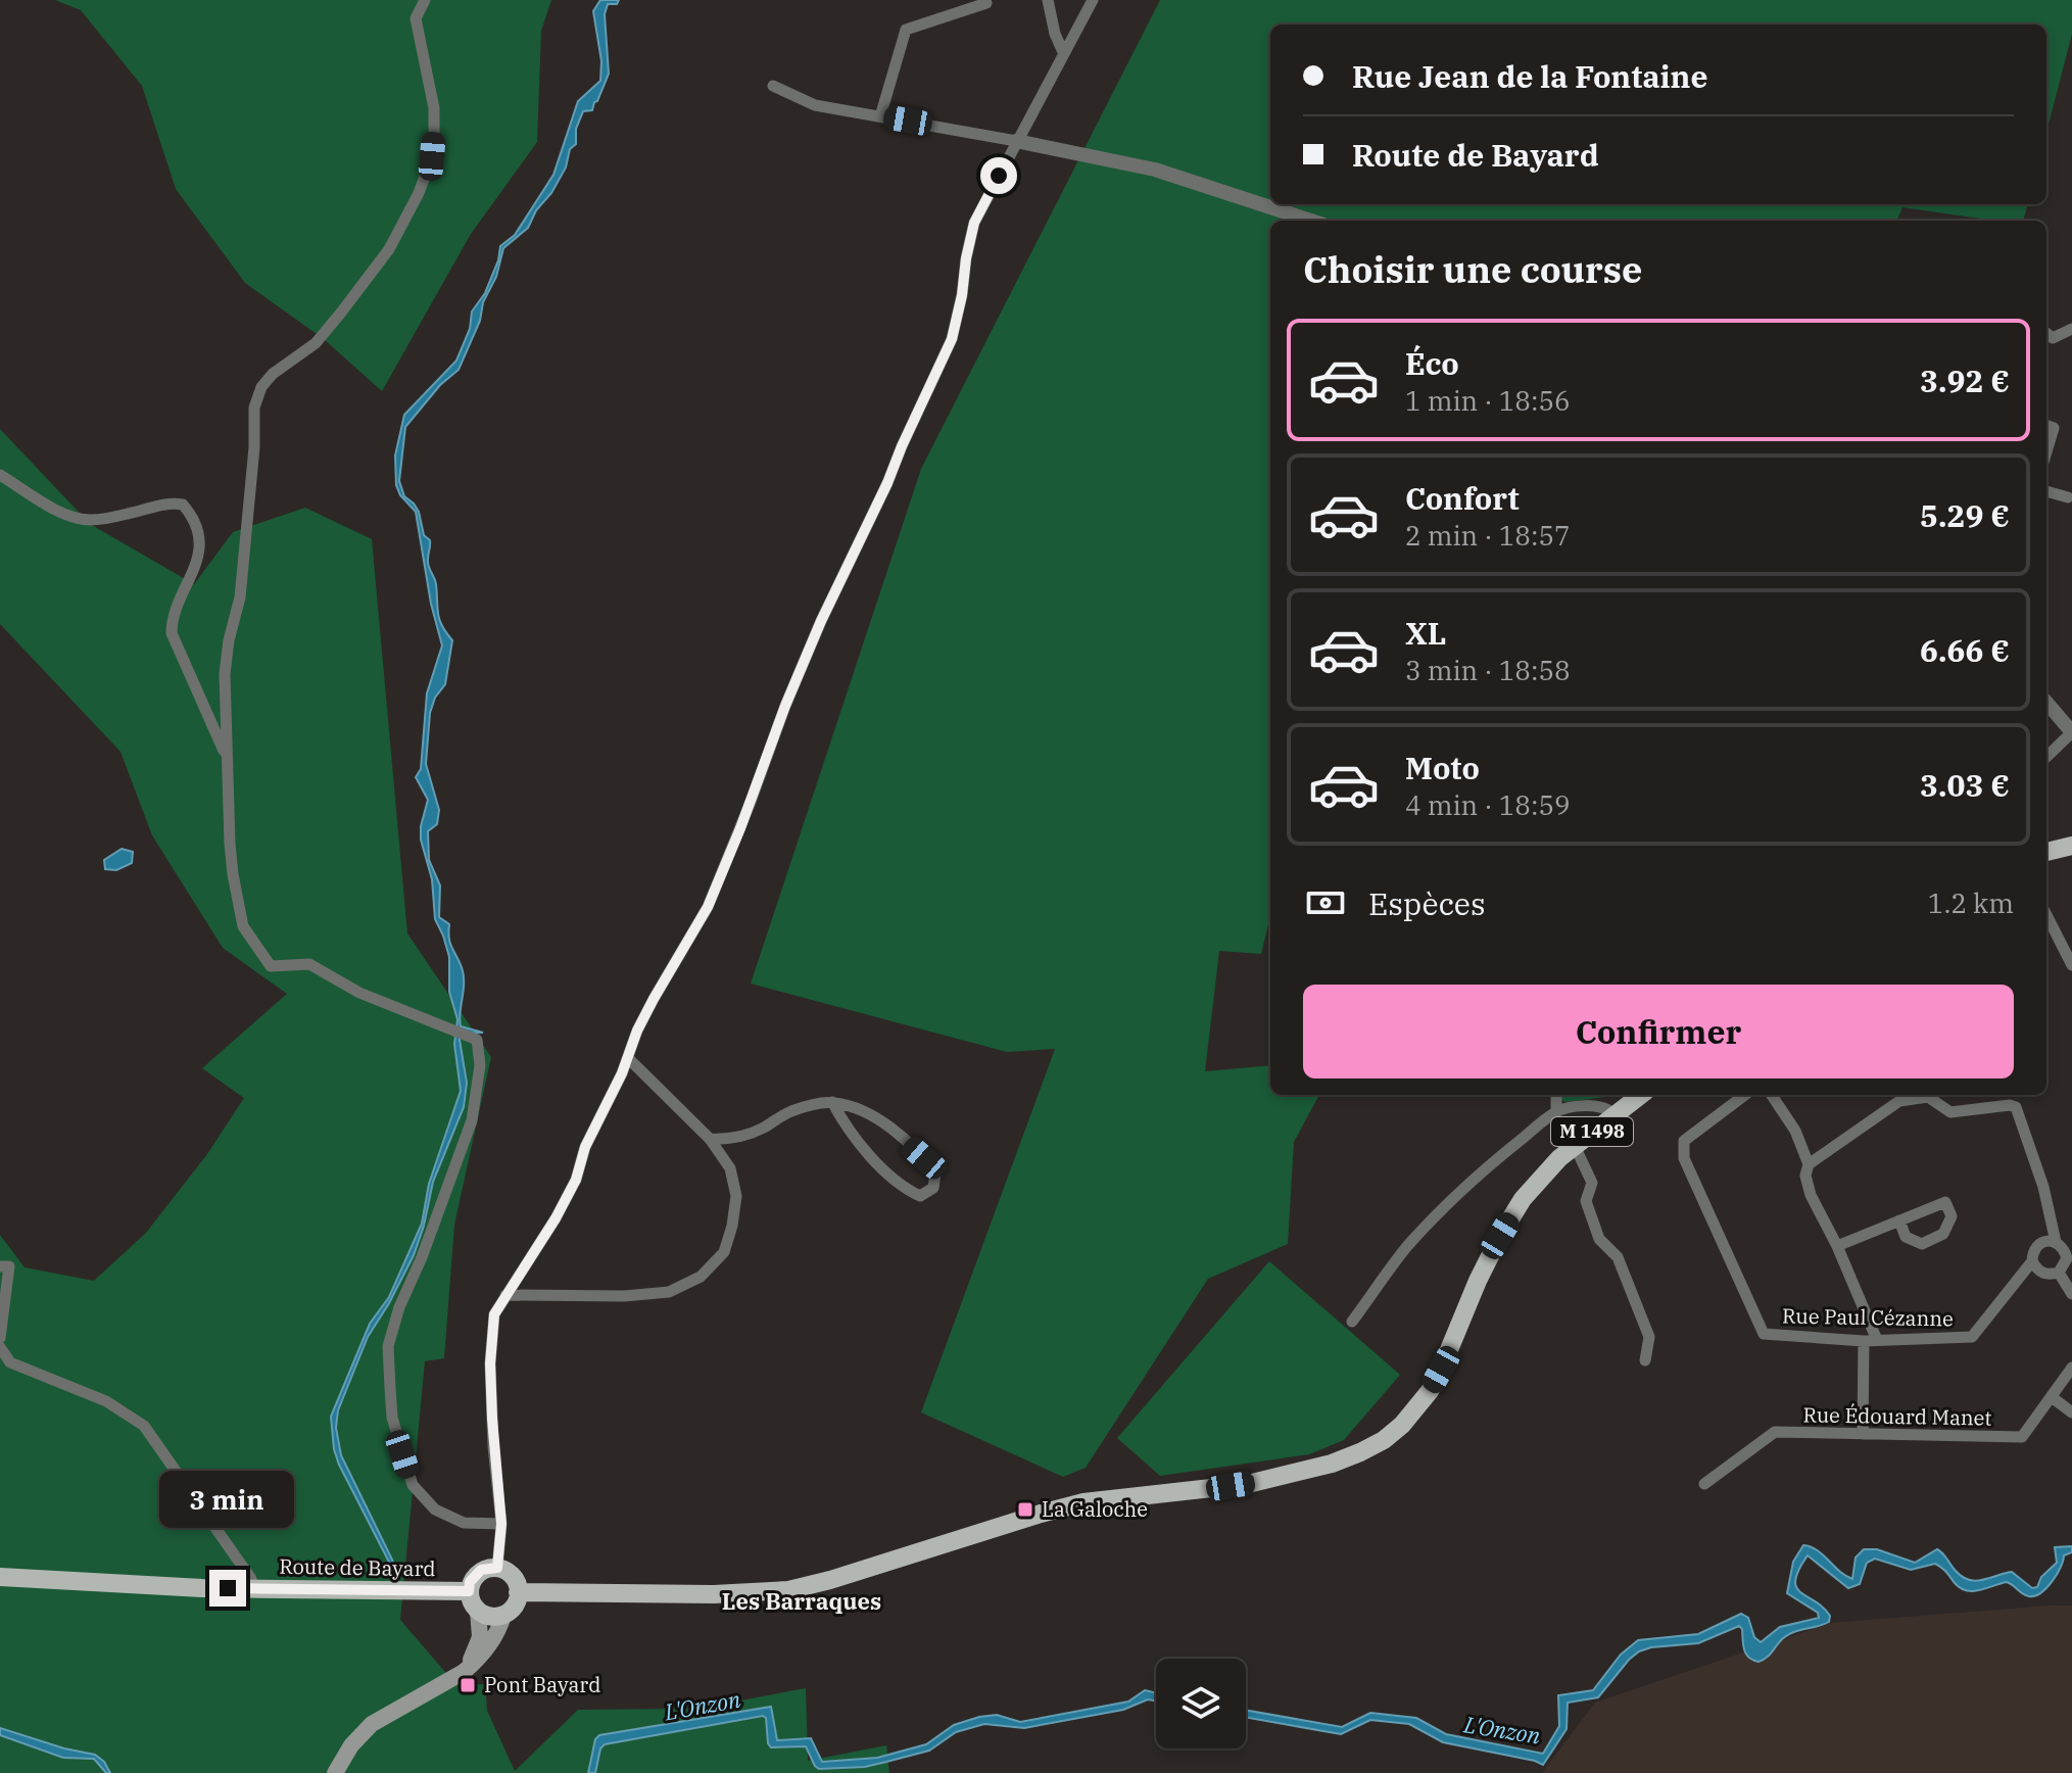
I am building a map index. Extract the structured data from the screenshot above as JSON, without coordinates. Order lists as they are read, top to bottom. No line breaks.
{"streets":{"main road":["M 1498","Route de Bayard"],"street":["Rue Paul Cézanne","Rue Édouard Manet"]},"crossings":[["M 1498","Route de Bayard"]],"districts":["Les Barraques"],"water":["L'Onzon"],"places":{"transit":["La Galoche","Pont Bayard"]},"page":{"banner":["Rue Jean de la Fontaine","Route de Bayard"],"heading":"Choisir une course","list":[{"name":"Éco","note":"1 min · 18:56","value":"3.92 €"},{"name":"Confort","note":"2 min · 18:57","value":"5.29 €"},{"name":"XL","note":"3 min · 18:58","value":"6.66 €"},{"name":"Moto","note":"4 min · 18:59","value":"3.03 €"}],"pay":["Espèces","1.2 km"],"buttons":"Confirmer","bubble":"3 min"}}
